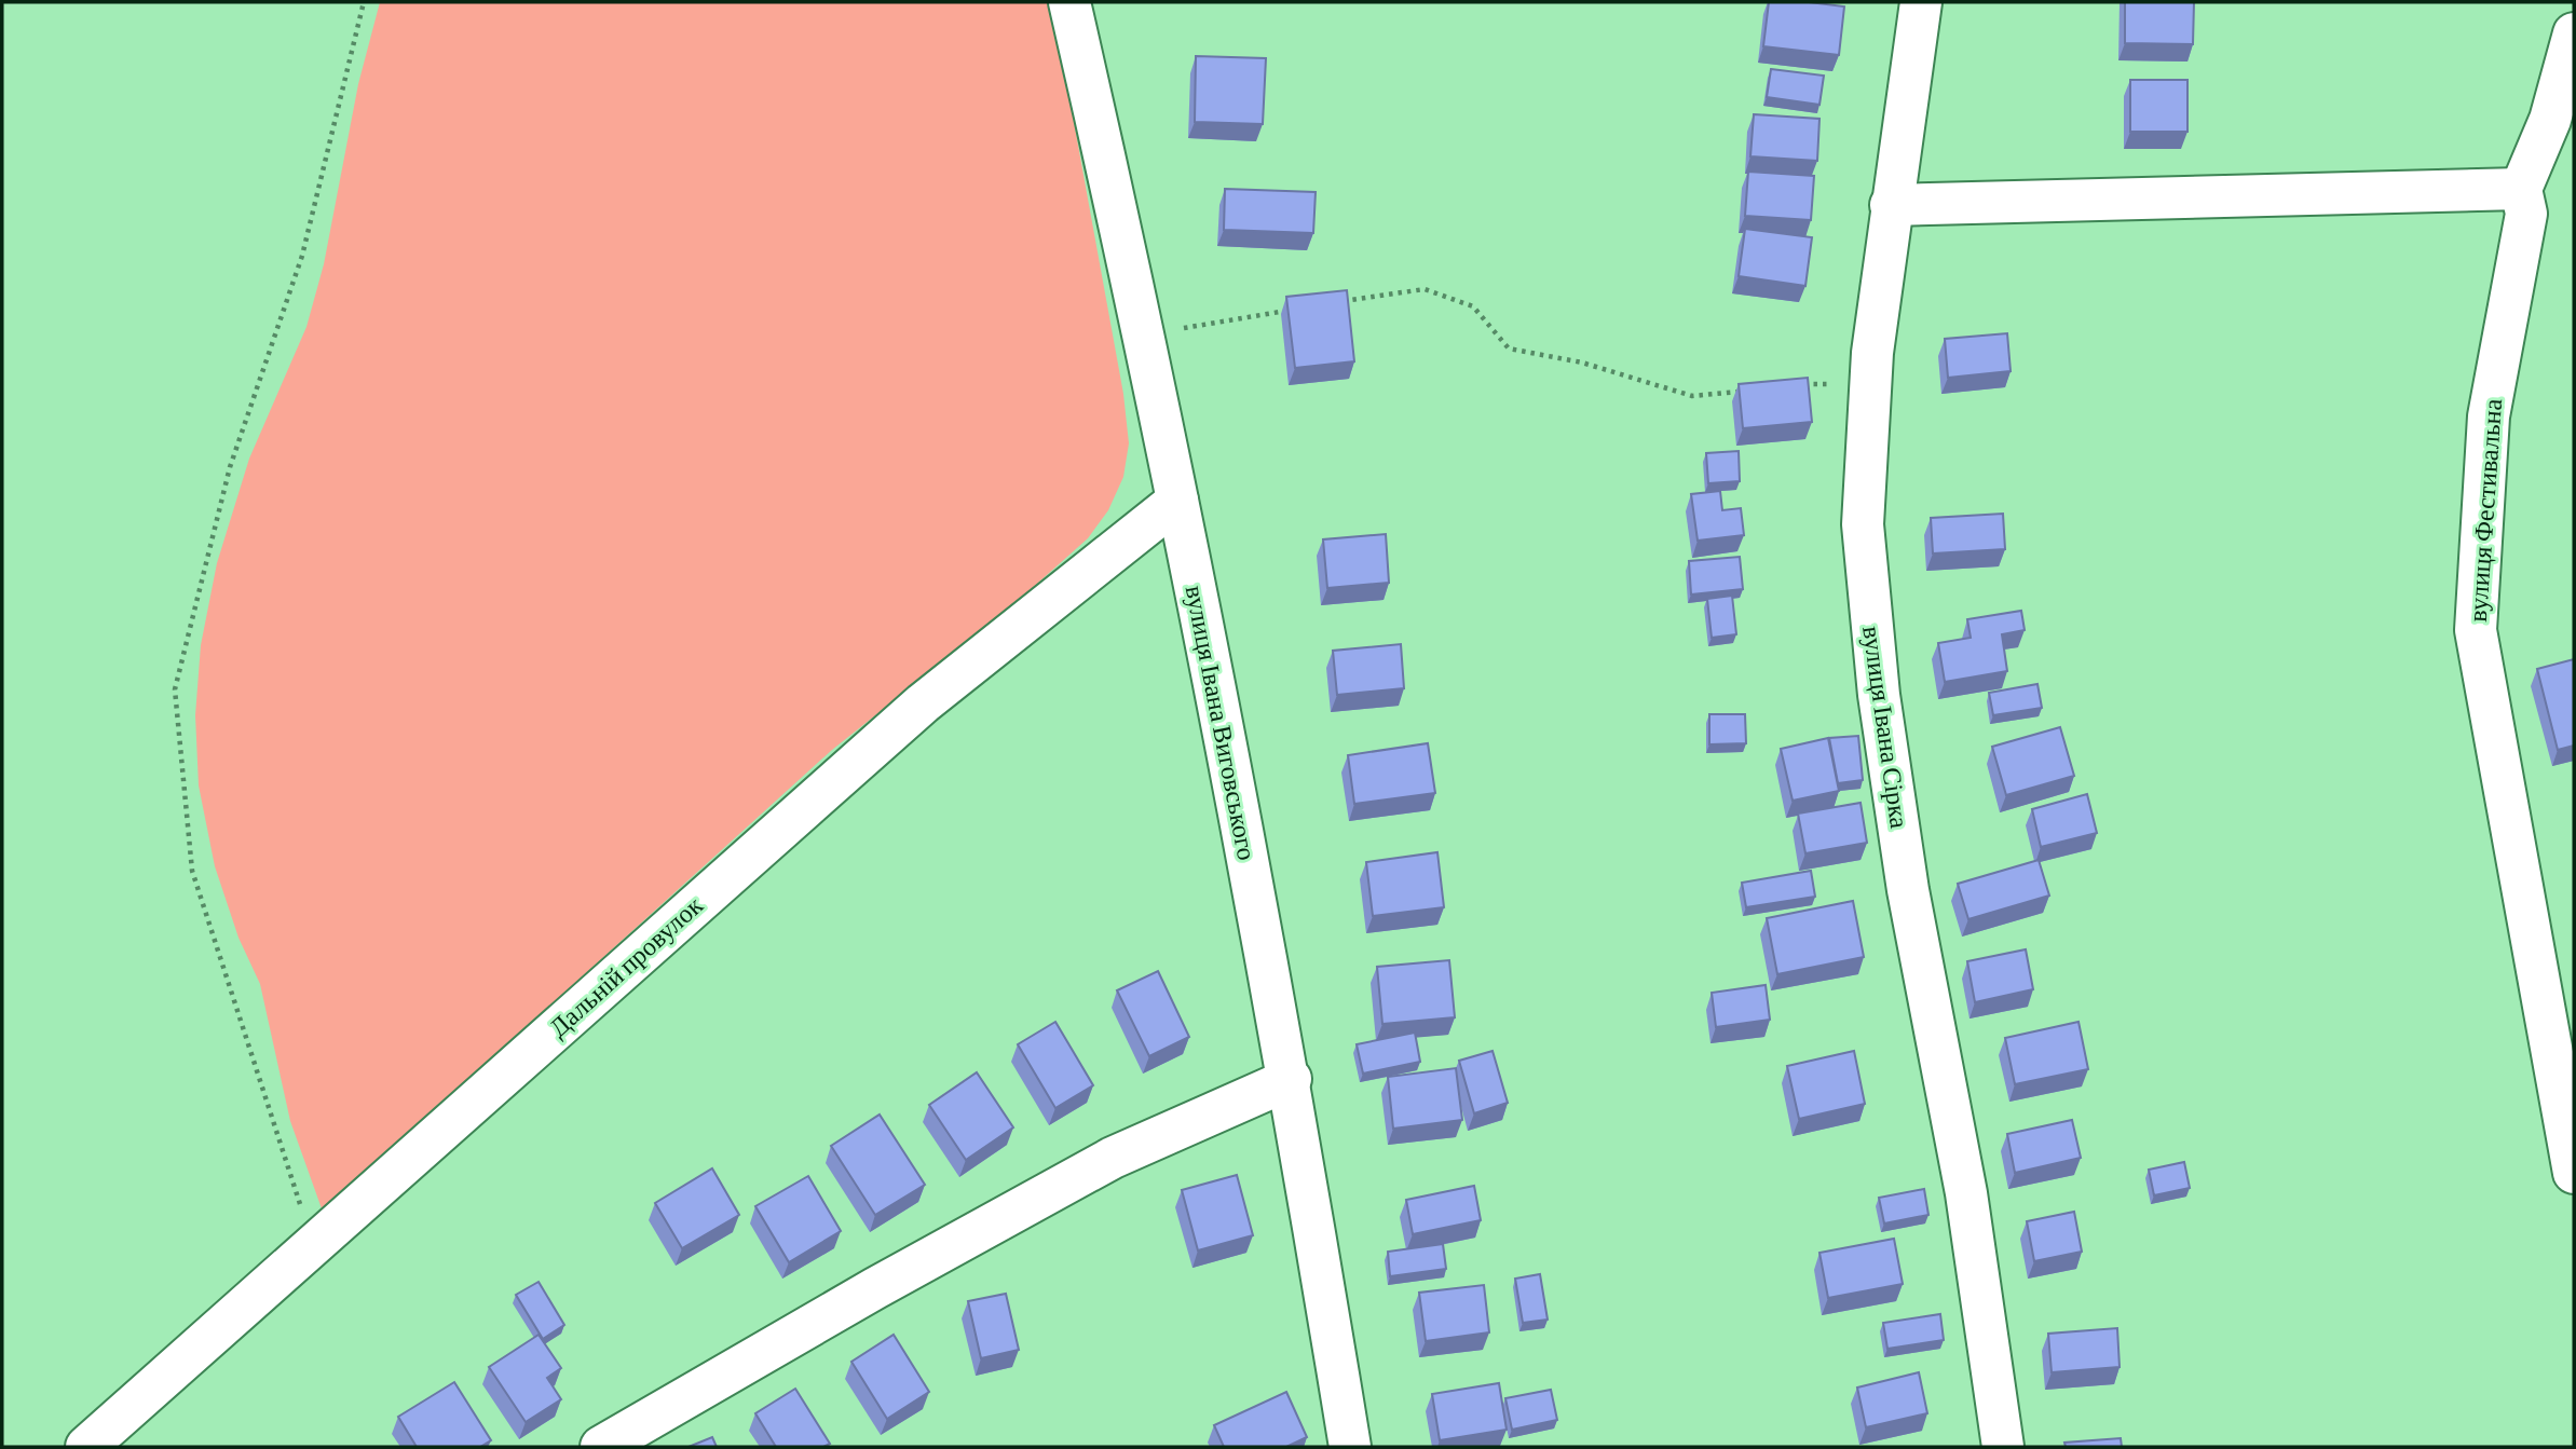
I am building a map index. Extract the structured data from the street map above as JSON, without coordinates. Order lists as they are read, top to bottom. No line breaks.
{"streets":{"street":["вулиця Фестивальна","вулиця Івана Виговського","вулиця Івана Сірка","Дальній провулок"]},"crossings":[["вулиця Івана Виговського","Дальній провулок"]]}
